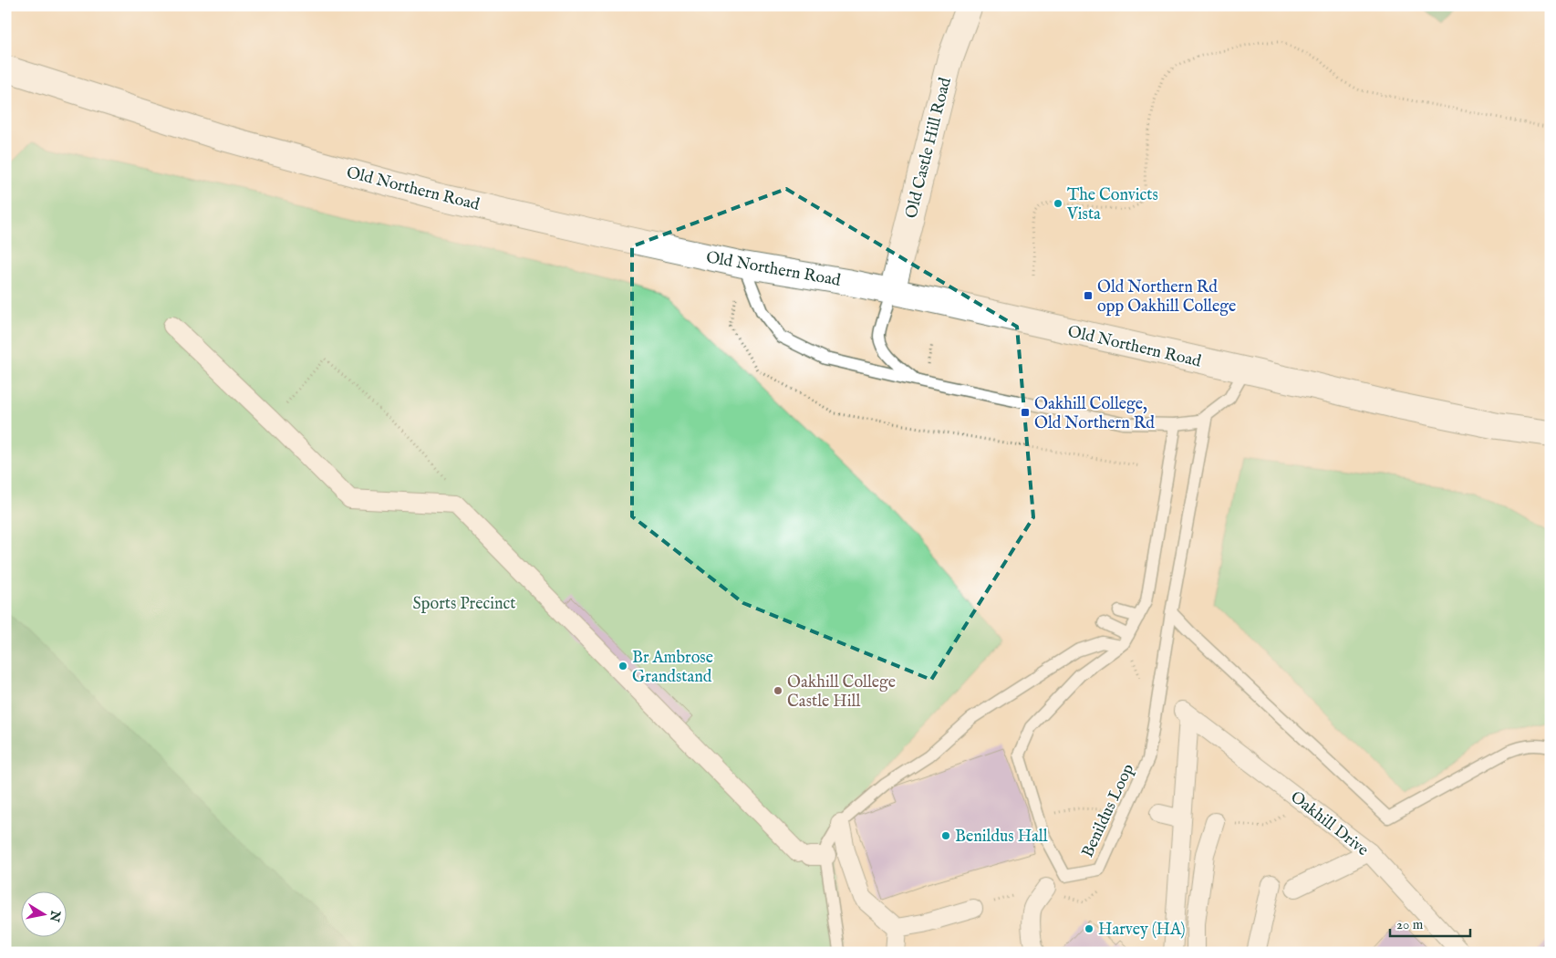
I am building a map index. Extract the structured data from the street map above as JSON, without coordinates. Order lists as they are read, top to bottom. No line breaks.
{"streets":{"main road":["Old Castle Hill Road","Old Northern Road"],"street":["Oakhill Drive"],"lane":["Benildus Loop"]},"crossings":[["Old Castle Hill Road","Old Northern Road"]],"parks":["Sports Precinct"],"places":{"other":["The Convicts Vista","Br Ambrose Grandstand","Oakhill College Castle Hill","Benildus Hall","Harvey (HA)"],"transit":["Old Northern Rd opp Oakhill College","Oakhill College, Old Northern Rd"]},"scale_bar":"20 m","north":"right"}
